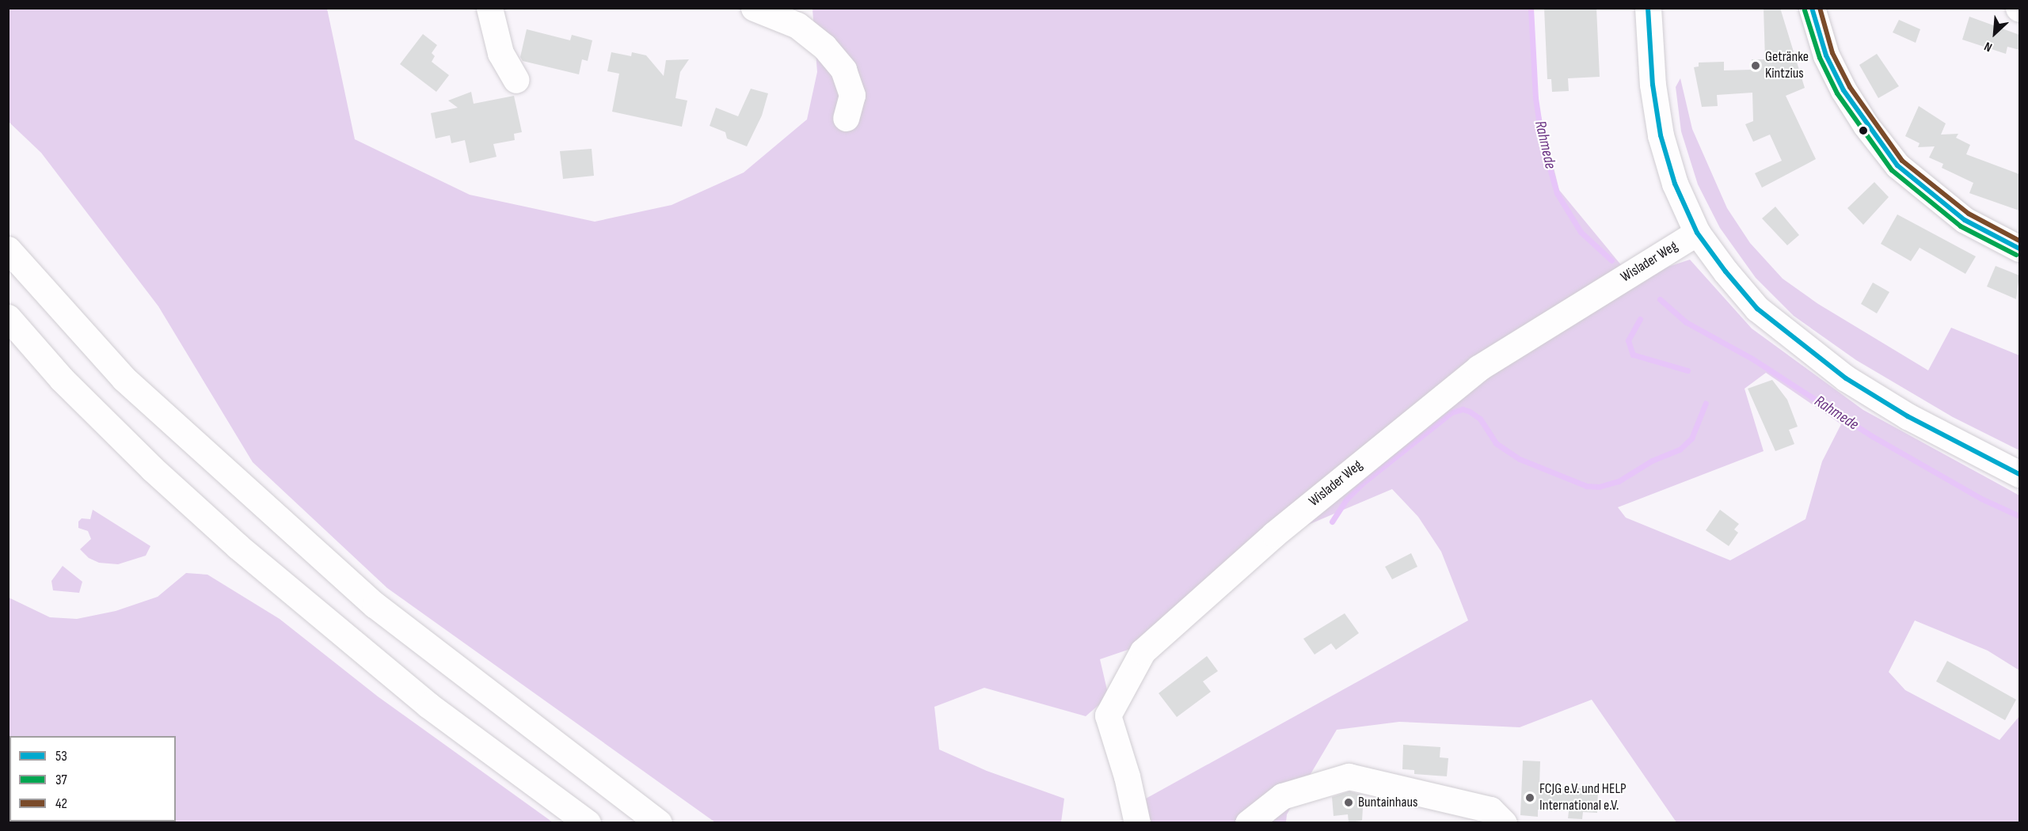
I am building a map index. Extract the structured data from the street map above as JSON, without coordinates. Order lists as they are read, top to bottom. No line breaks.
{"streets":{"main road":["Wislader Weg"]},"water":["Rahmede"],"places":["Getränke Kintzius","FCJG e.V. und HELP International e.V.","Buntainhaus"],"lines":["transit line 53","transit line 42","transit line 37"],"legend":["53","37","42"],"north":"bottom left"}
